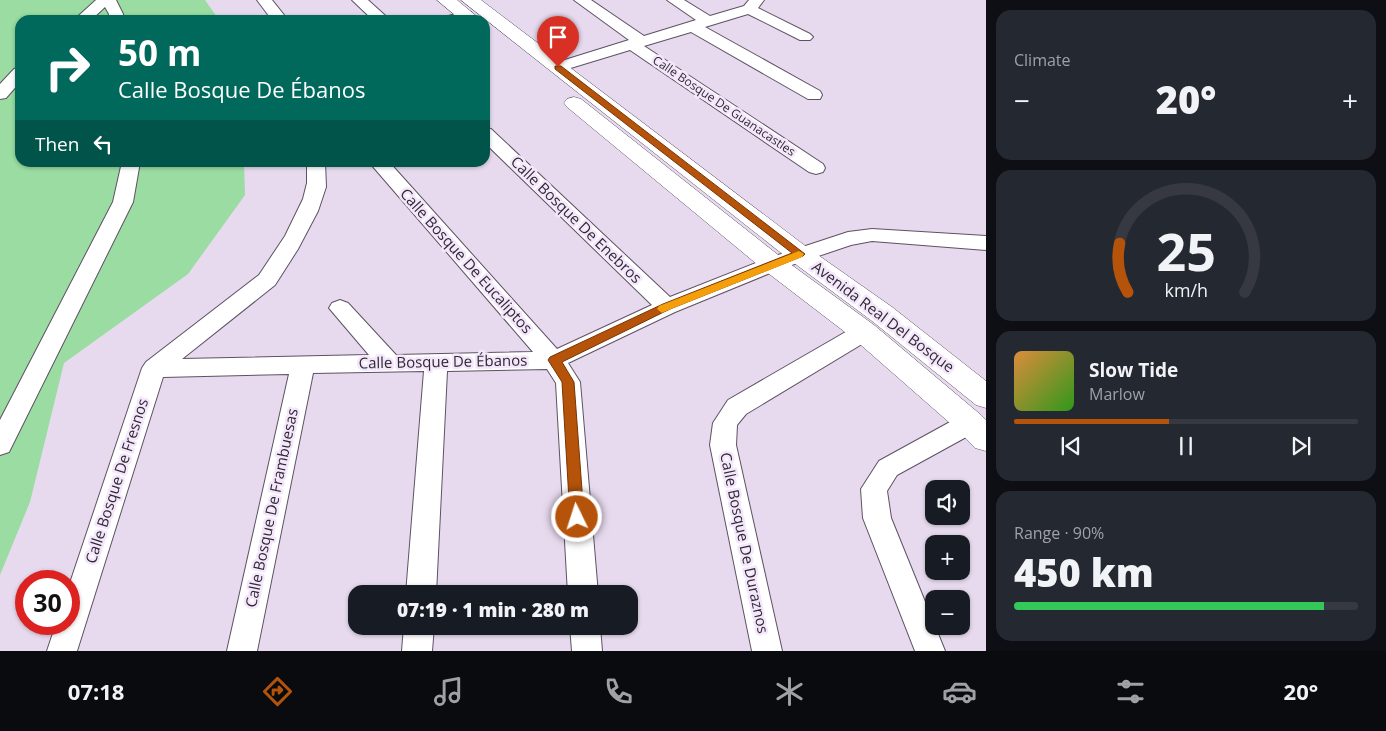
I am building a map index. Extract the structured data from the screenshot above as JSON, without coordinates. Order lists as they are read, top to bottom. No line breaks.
{"streets":{"main road":["Avenida Real Del Bosque"],"street":["Calle Bosque De Guanacastles","Calle Bosque De Enebros","Calle Bosque De Eucaliptos","Calle Bosque De Ébanos","Calle Bosque De Fresnos","Calle Bosque De Frambuesas","Calle Bosque De Duraznos"]},"crossings":[["Calle Bosque De Enebros","Calle Bosque De Ébanos"],["Calle Bosque De Eucaliptos","Calle Bosque De Ébanos"],["Avenida Real Del Bosque","Calle Bosque De Ébanos"],["Avenida Real Del Bosque","Calle Bosque De Duraznos"],["Calle Bosque De Ébanos","Calle Bosque De Fresnos"],["Calle Bosque De Ébanos","Calle Bosque De Frambuesas"]],"page":{"tile":["Climate",["Range · 90%","450 km"]],"turn":["50 m","Calle Bosque De Ébanos"],"heat":["−","20°","+"],"then":"Then","song":["Slow Tide","Marlow"],"map_buttons":["+","−"],"limit":"30","trip":"07:19 · 1 min · 280 m","tabs":["07:18","20°"],"gauge":["25","km/h"]}}
